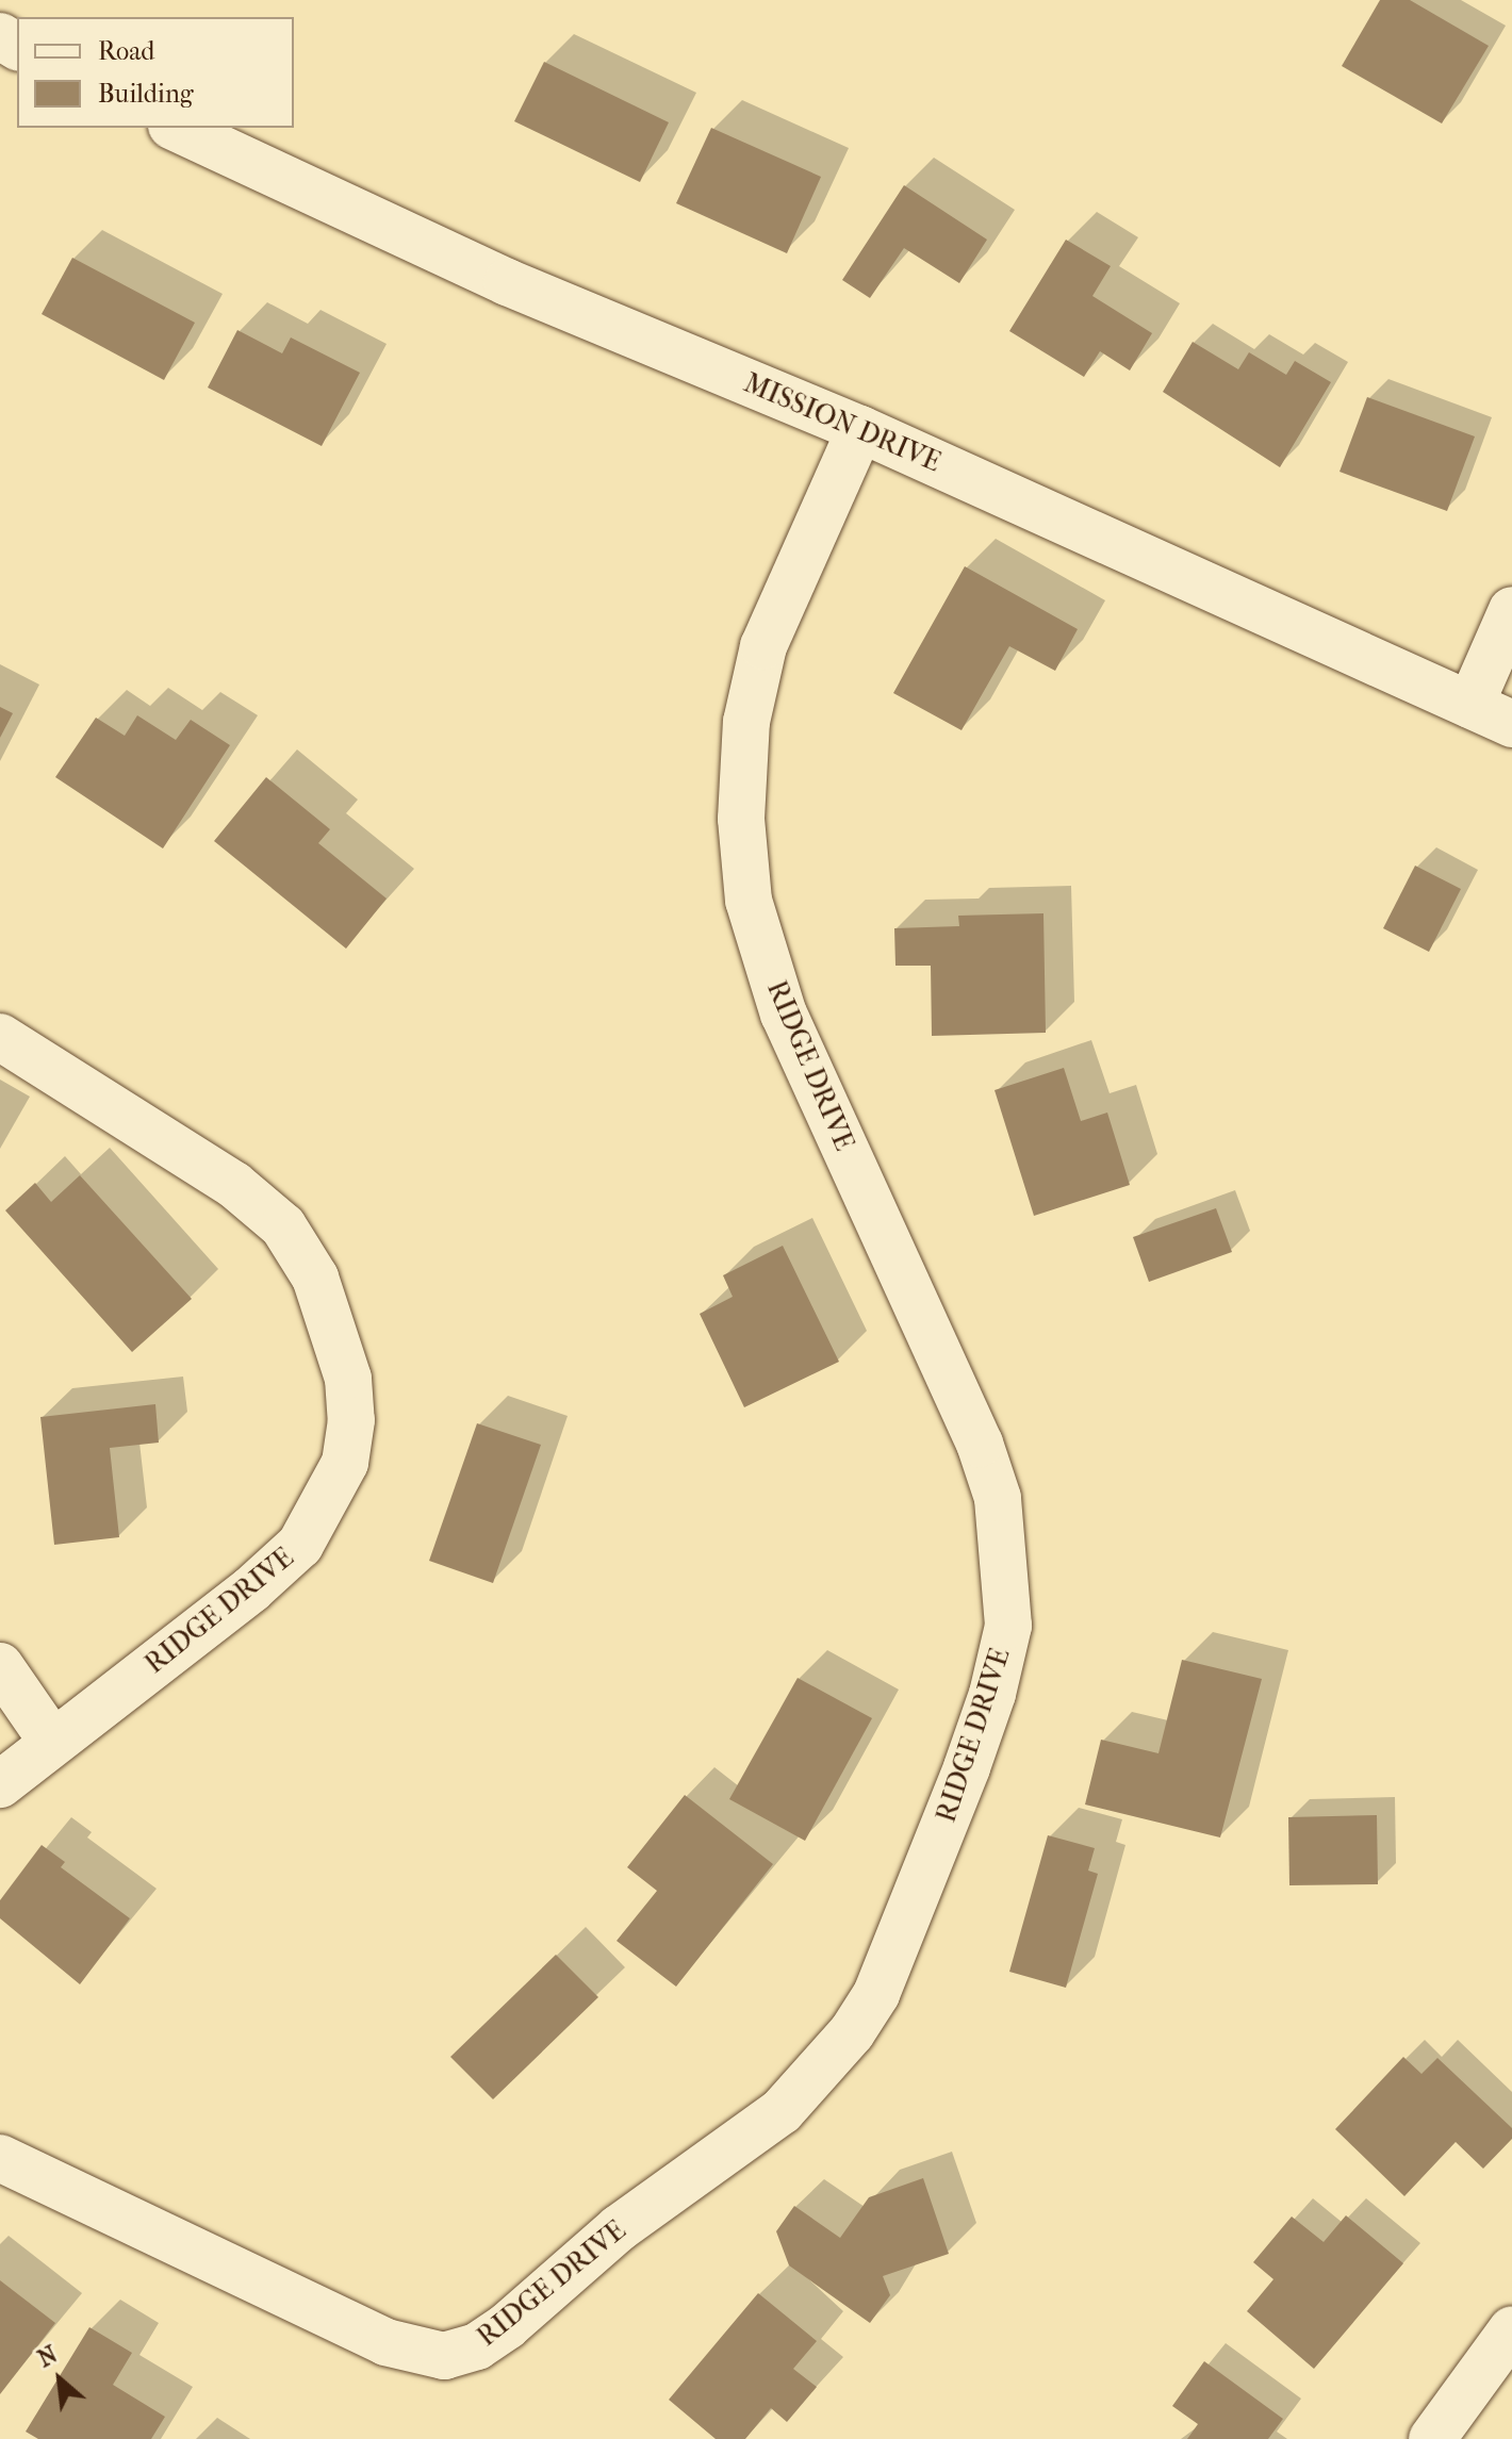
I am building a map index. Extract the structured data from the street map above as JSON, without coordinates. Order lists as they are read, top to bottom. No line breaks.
{"streets":{"street":["MISSION DRIVE","RIDGE DRIVE"]},"crossings":[["MISSION DRIVE","RIDGE DRIVE"]],"legend":["Road","Building"],"north":"top left"}
